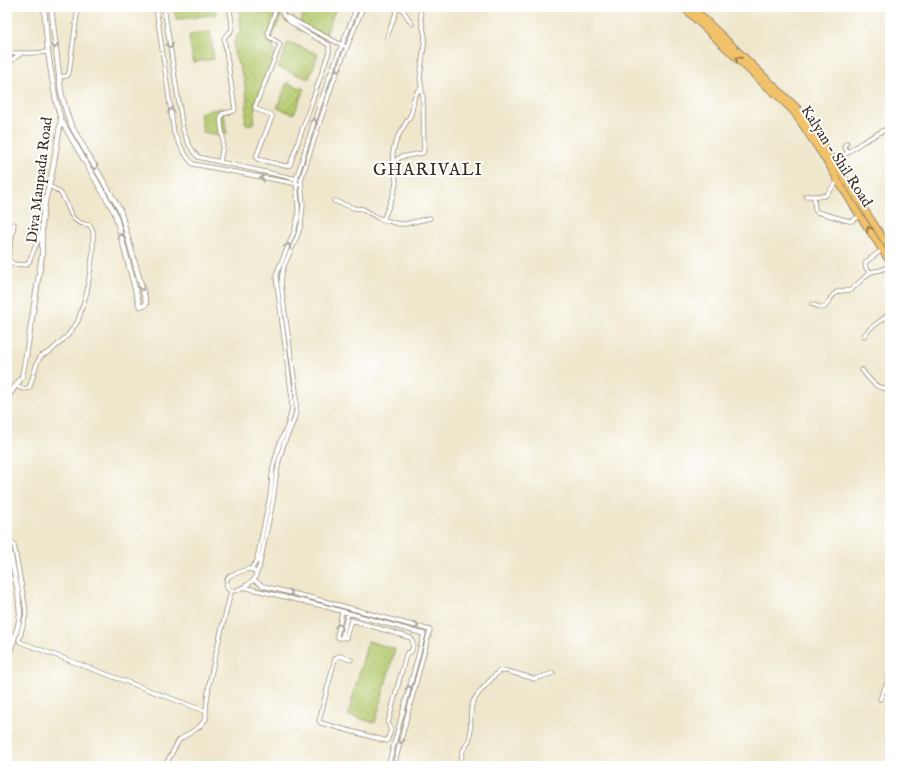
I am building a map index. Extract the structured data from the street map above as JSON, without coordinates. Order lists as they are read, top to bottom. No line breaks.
{"streets":{"main road":["Kalyan - Shil Road"],"street":["Diva Manpada Road"]},"districts":["GHARIVALI"]}
